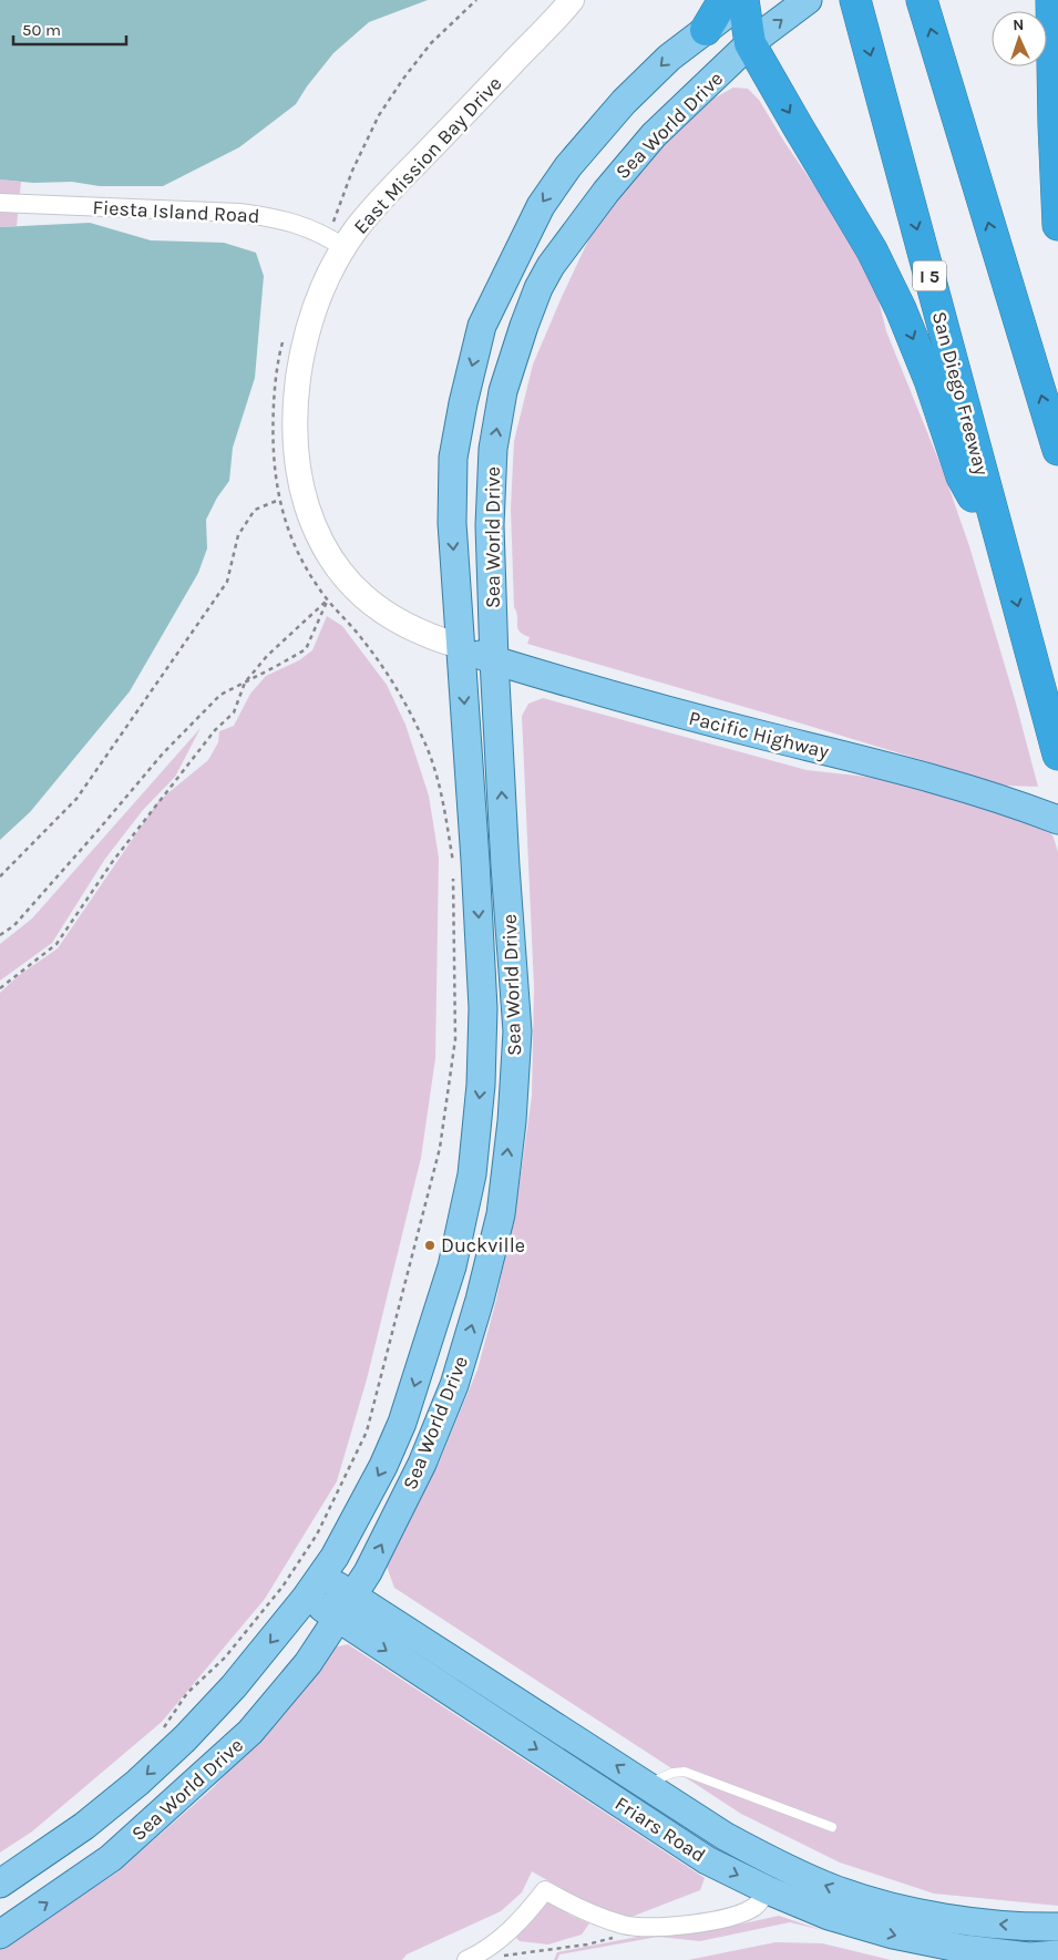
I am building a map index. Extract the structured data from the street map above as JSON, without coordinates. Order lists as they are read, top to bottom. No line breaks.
{"streets":{"highway":["I 5","San Diego Freeway"],"main road":["Sea World Drive","East Mission Bay Drive","Pacific Highway","Friars Road"],"street":["Fiesta Island Road"]},"crossings":[["Sea World Drive","East Mission Bay Drive"],["Sea World Drive","Pacific Highway"],["Sea World Drive","Friars Road"],["East Mission Bay Drive","Fiesta Island Road"],["East Mission Bay Drive","Pacific Highway"]],"places":["Duckville"],"scale_bar":"50 m","north":"top"}
